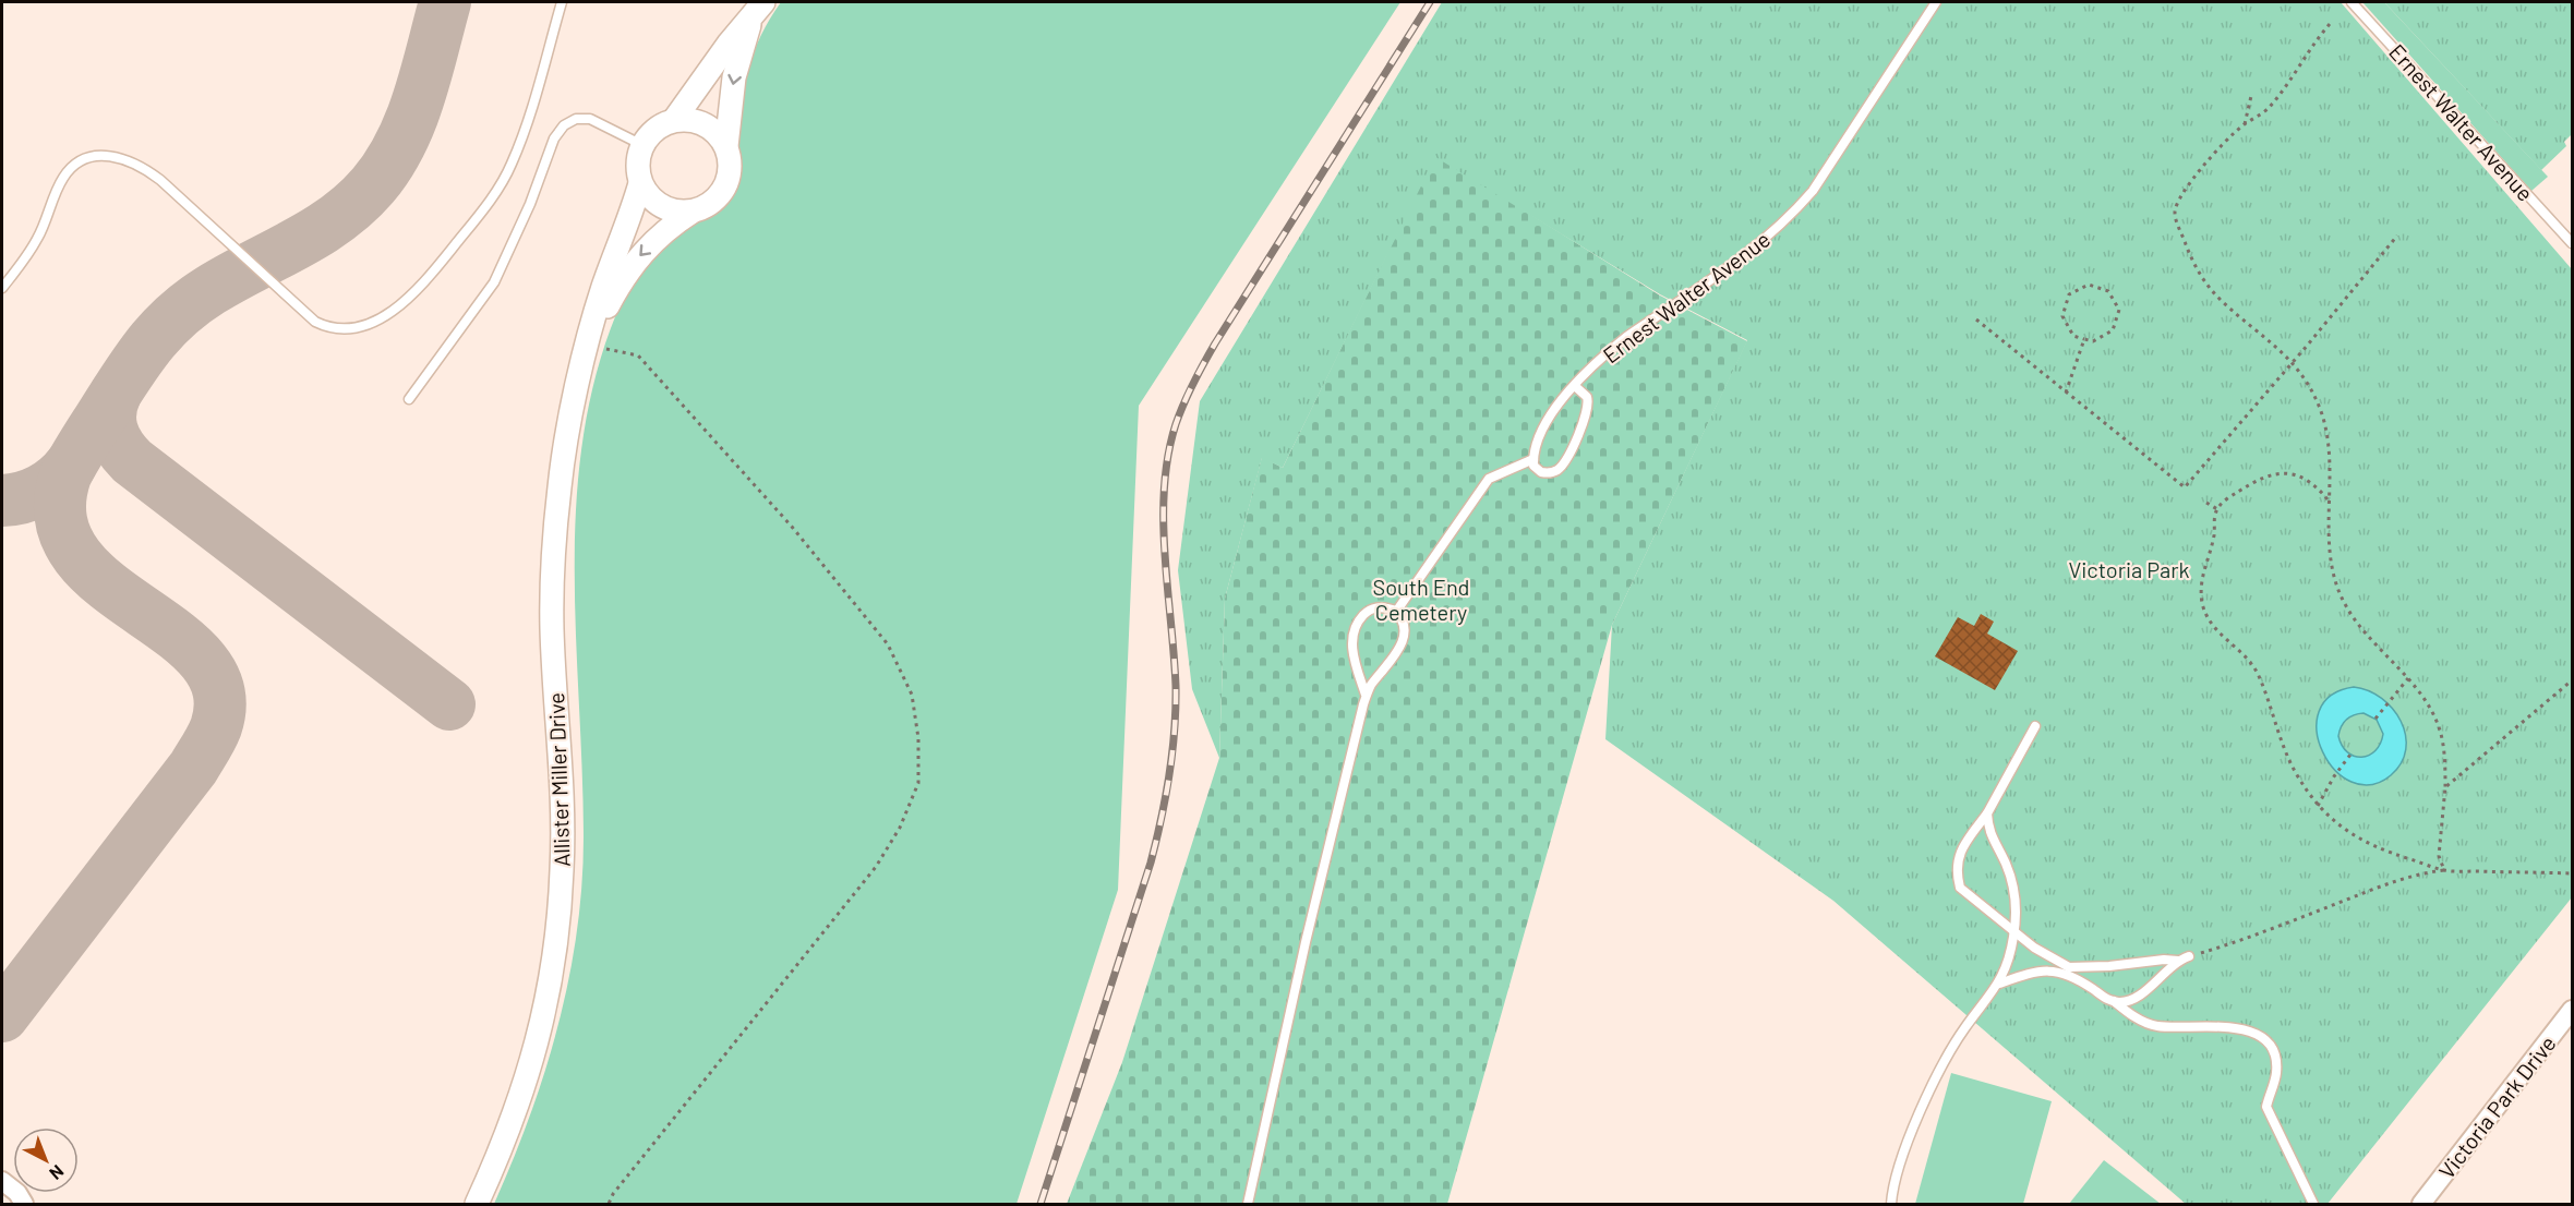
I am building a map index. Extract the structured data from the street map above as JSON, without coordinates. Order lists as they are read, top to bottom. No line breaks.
{"streets":{"street":["Allister Miller Drive","Victoria Park Drive"],"lane":["Ernest Walter Avenue"]},"parks":["Victoria Park","South End Cemetery"],"north":"bottom right"}
